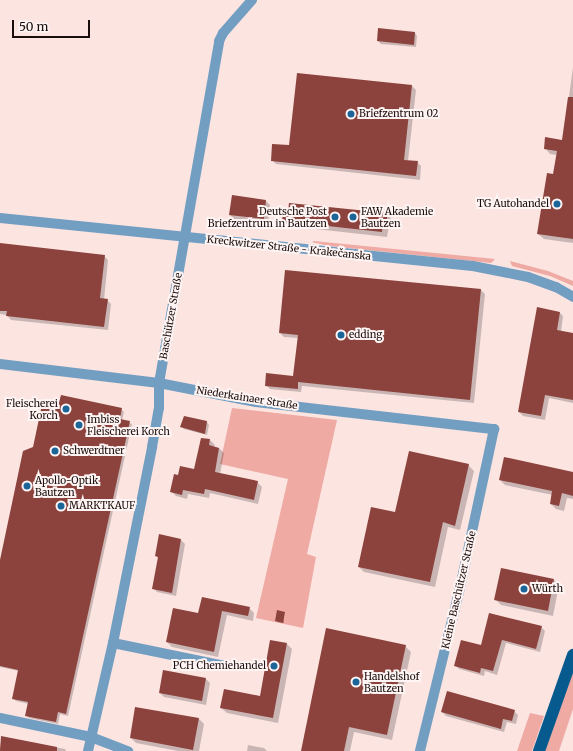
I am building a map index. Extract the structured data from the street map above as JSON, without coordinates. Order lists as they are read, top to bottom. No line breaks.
{"streets":{"street":["Kreckwitzer Straße - Krakečanska","Baschützer Straße","Niederkainaer Straße","Kleine Baschützer Straße"]},"crossings":[["Kreckwitzer Straße - Krakečanska","Baschützer Straße"],["Baschützer Straße","Niederkainaer Straße"],["Niederkainaer Straße","Kleine Baschützer Straße"]],"places":["Briefzentrum 02","TG Autohandel","Deutsche Post Briefzentrum in Bautzen","FAW Akademie Bautzen","edding","Fleischerei Korch","Imbiss Fleischerei Korch","Schwerdtner","Apollo-Optik Bautzen","MARKTKAUF","Würth","PCH Chemiehandel","Handelshof Bautzen"],"scale_bar":"50 m"}
